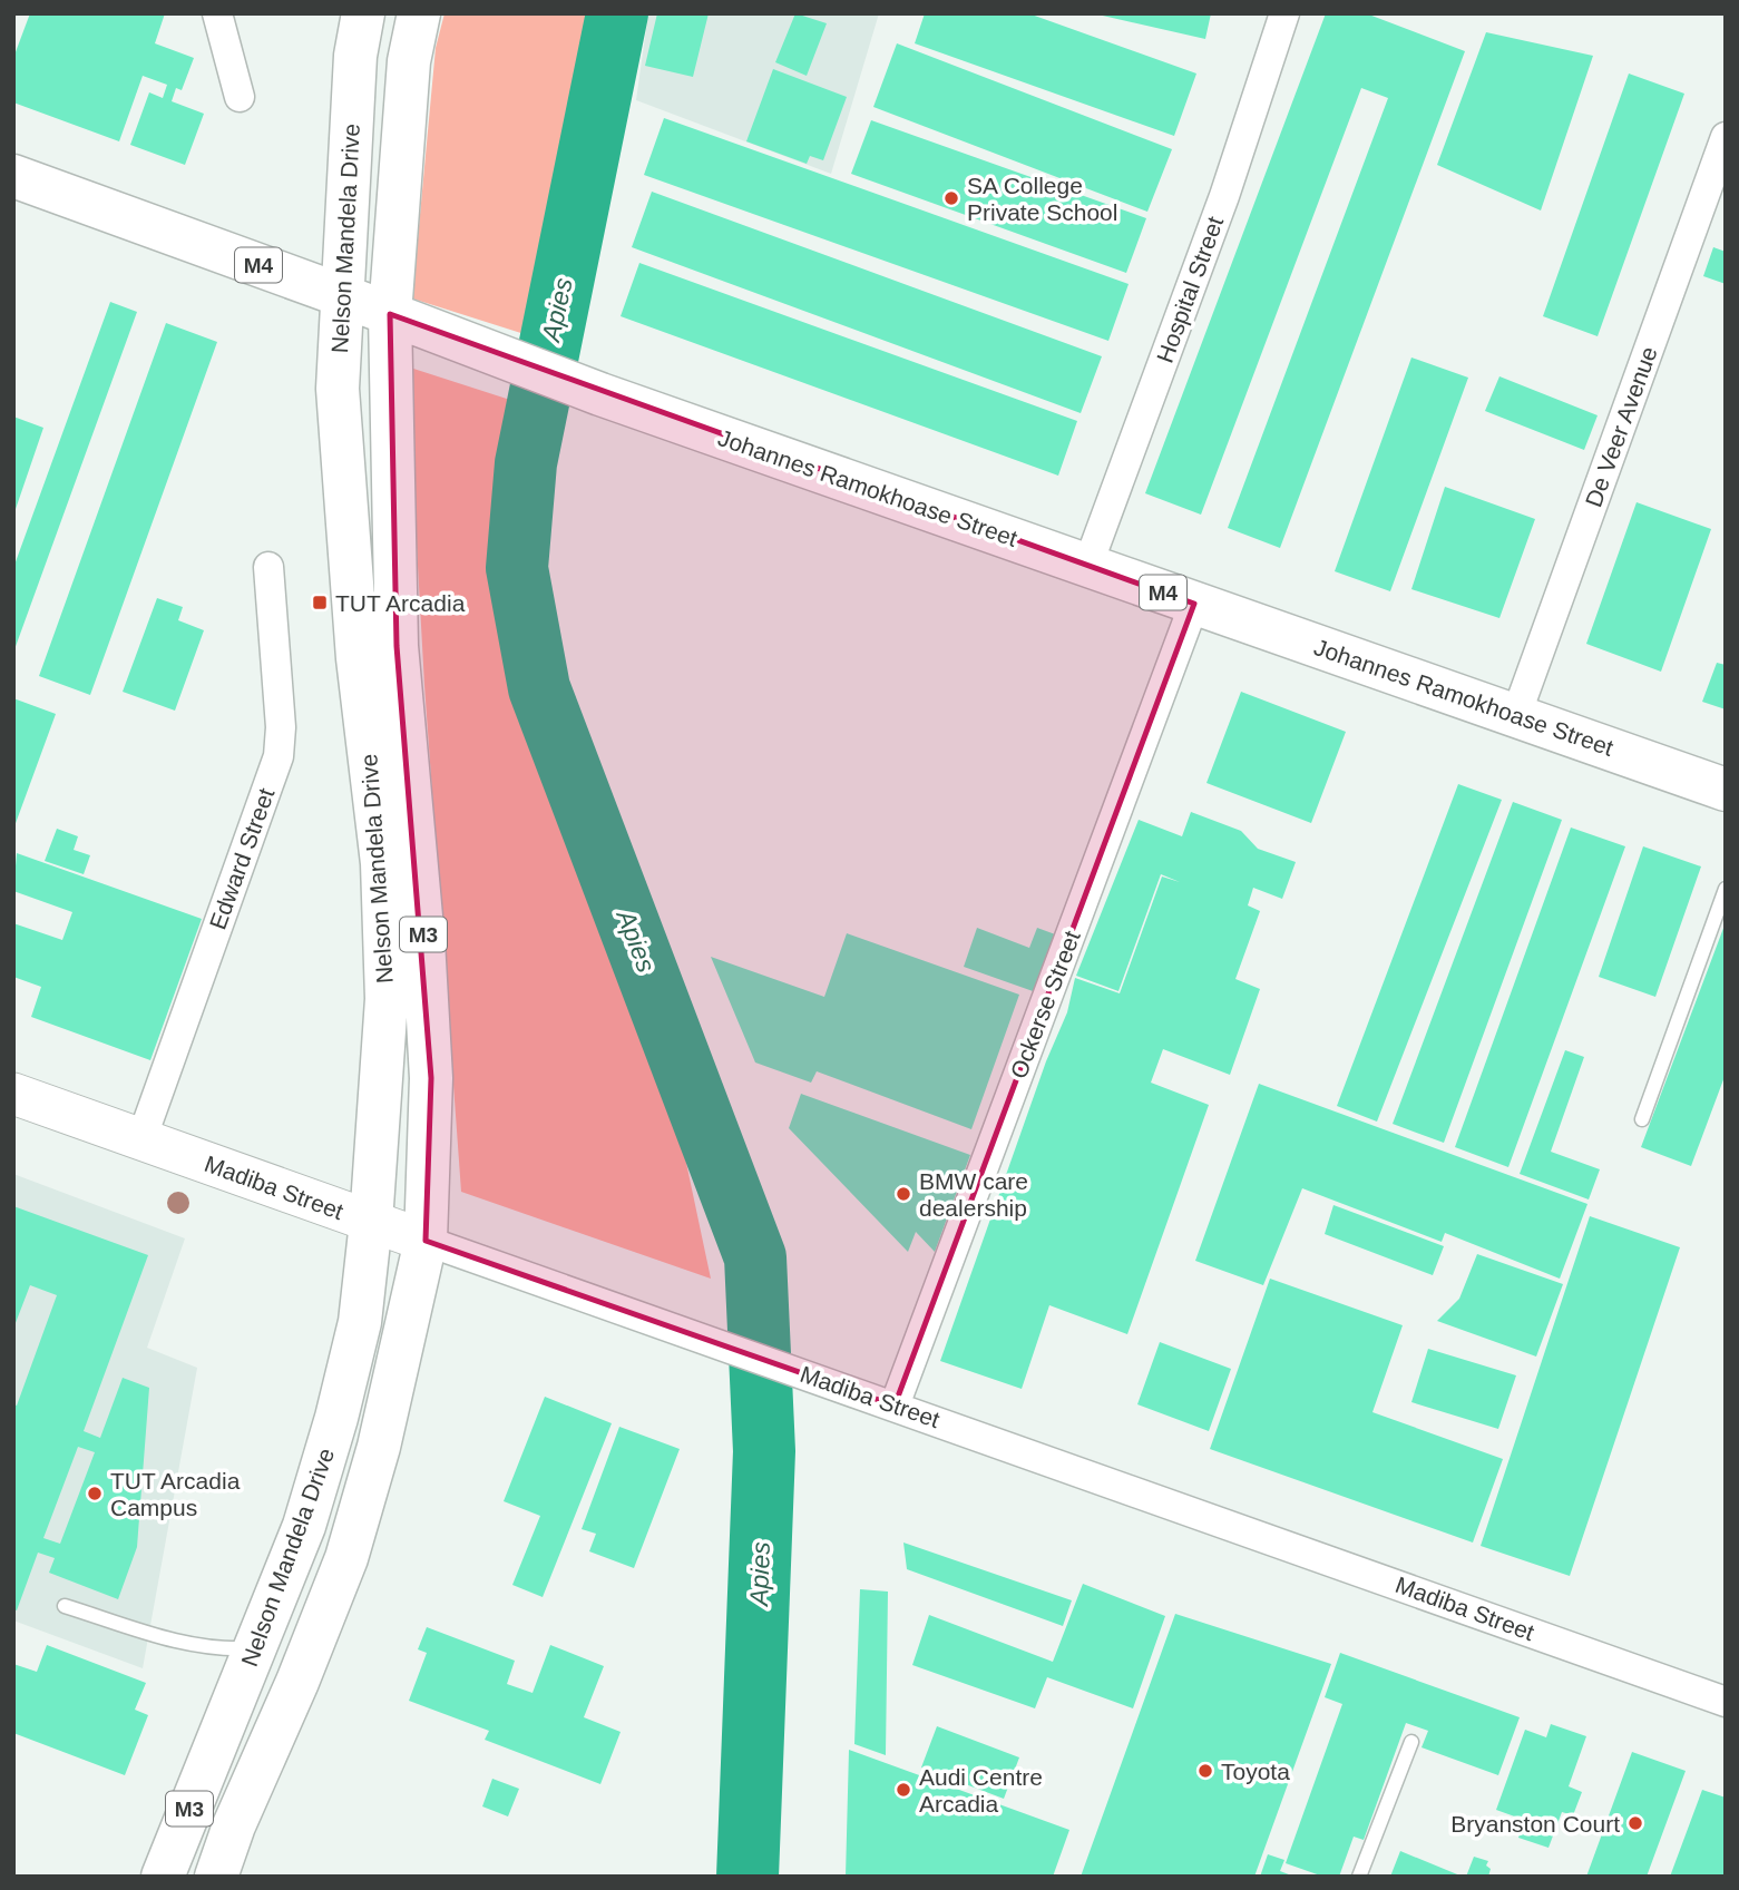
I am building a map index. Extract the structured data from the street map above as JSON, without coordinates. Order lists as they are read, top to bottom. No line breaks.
{"streets":{"main road":["Nelson Mandela Drive","M4","Johannes Ramokhoase Street","M3"],"street":["Hospital Street","De Veer Avenue","Edward Street","Ockerse Street","Madiba Street"]},"crossings":[["Nelson Mandela Drive","Johannes Ramokhoase Street"],["Nelson Mandela Drive","Madiba Street"],["Hospital Street","Johannes Ramokhoase Street"],["De Veer Avenue","Johannes Ramokhoase Street"],["Johannes Ramokhoase Street","Ockerse Street"],["Edward Street","Madiba Street"],["Ockerse Street","Madiba Street"]],"water":["Apies"],"places":{"other":["SA College Private School","BMW care dealership","TUT Arcadia Campus","Toyota","Audi Centre Arcadia","Bryanston Court"],"transit":["TUT Arcadia"]}}
